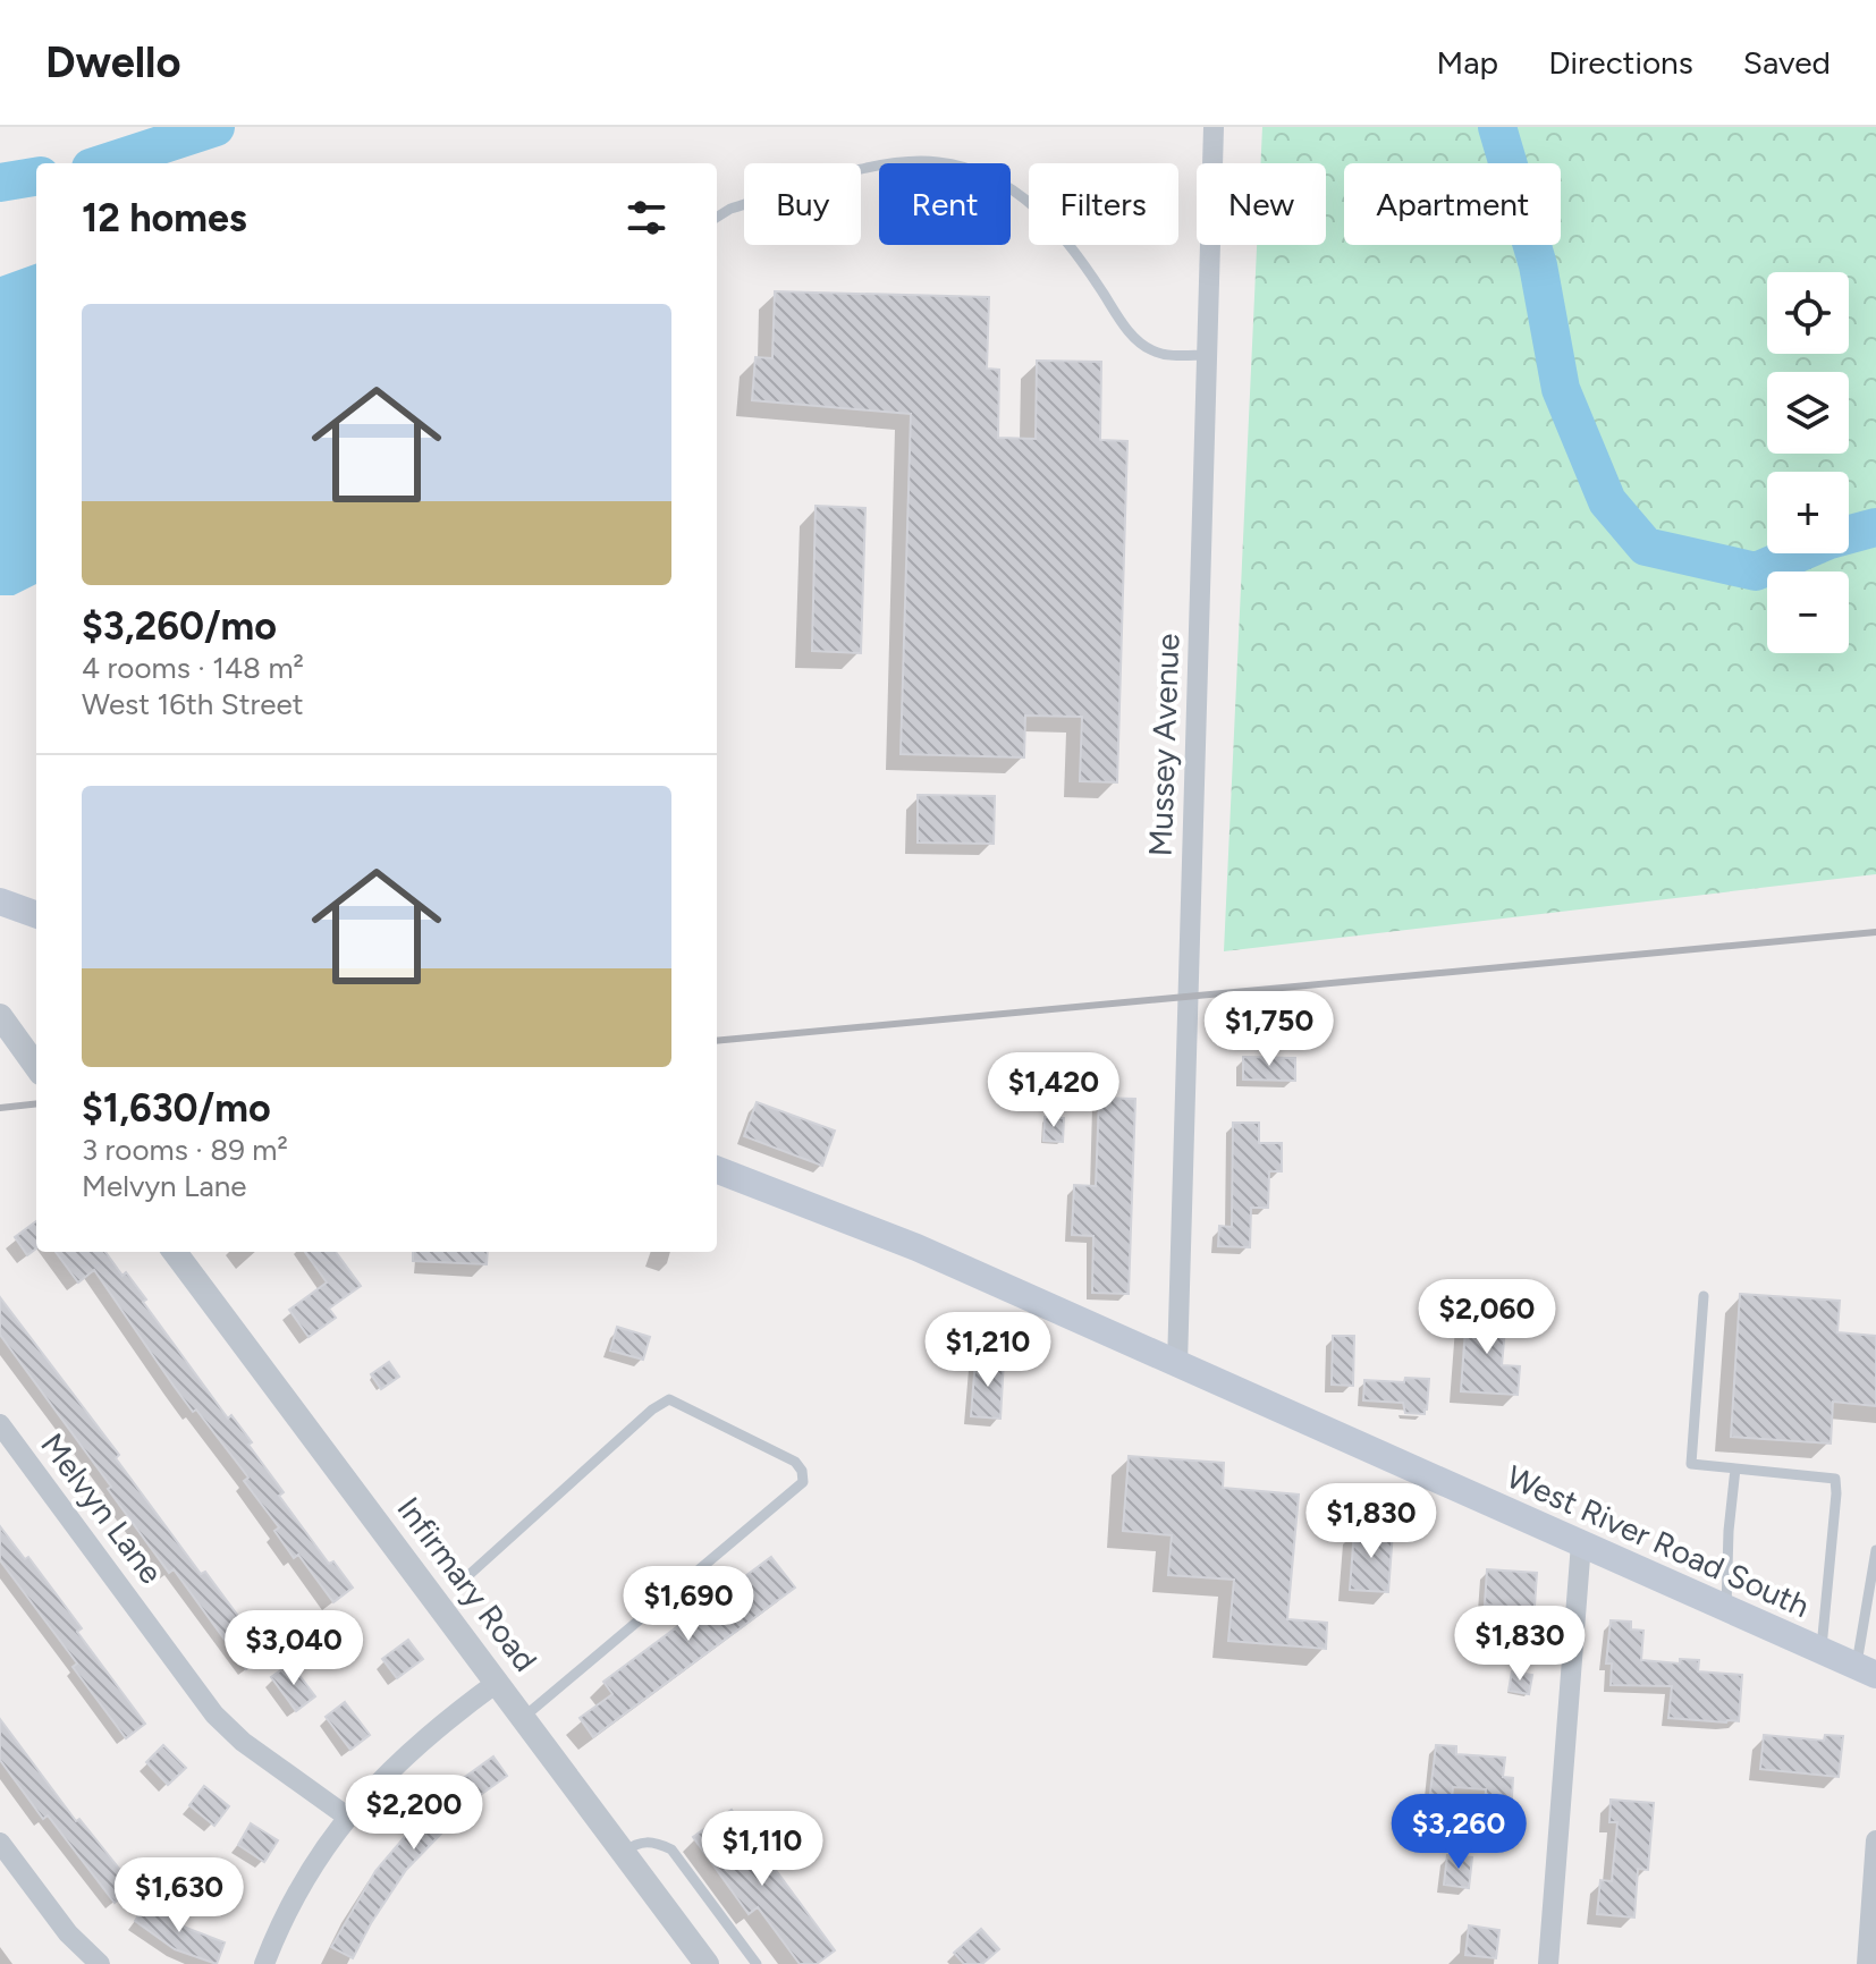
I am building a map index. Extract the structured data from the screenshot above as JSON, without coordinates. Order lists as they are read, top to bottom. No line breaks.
{"streets":{"main road":["West River Road South"],"street":["Mussey Avenue","Melvyn Lane","Infirmary Road"]},"crossings":[["Mussey Avenue","West River Road South"]],"page":{"header":"Dwello","nav":["Map","Directions","Saved"],"chip":["Buy","Rent","Filters","New","Apartment"],"heading":"12 homes","map_buttons":["+","−"],"list":[{"name":"$3,260/mo","note":"4 rooms · 148 m² · West 16th Street"},{"name":"$1,630/mo","note":"3 rooms · 89 m² · Melvyn Lane"}],"price":["$1,750","$1,420","$2,060","$1,210","$1,830","$1,690","$1,830","$3,040","$2,200","$3,260","$1,110","$1,630"]}}
